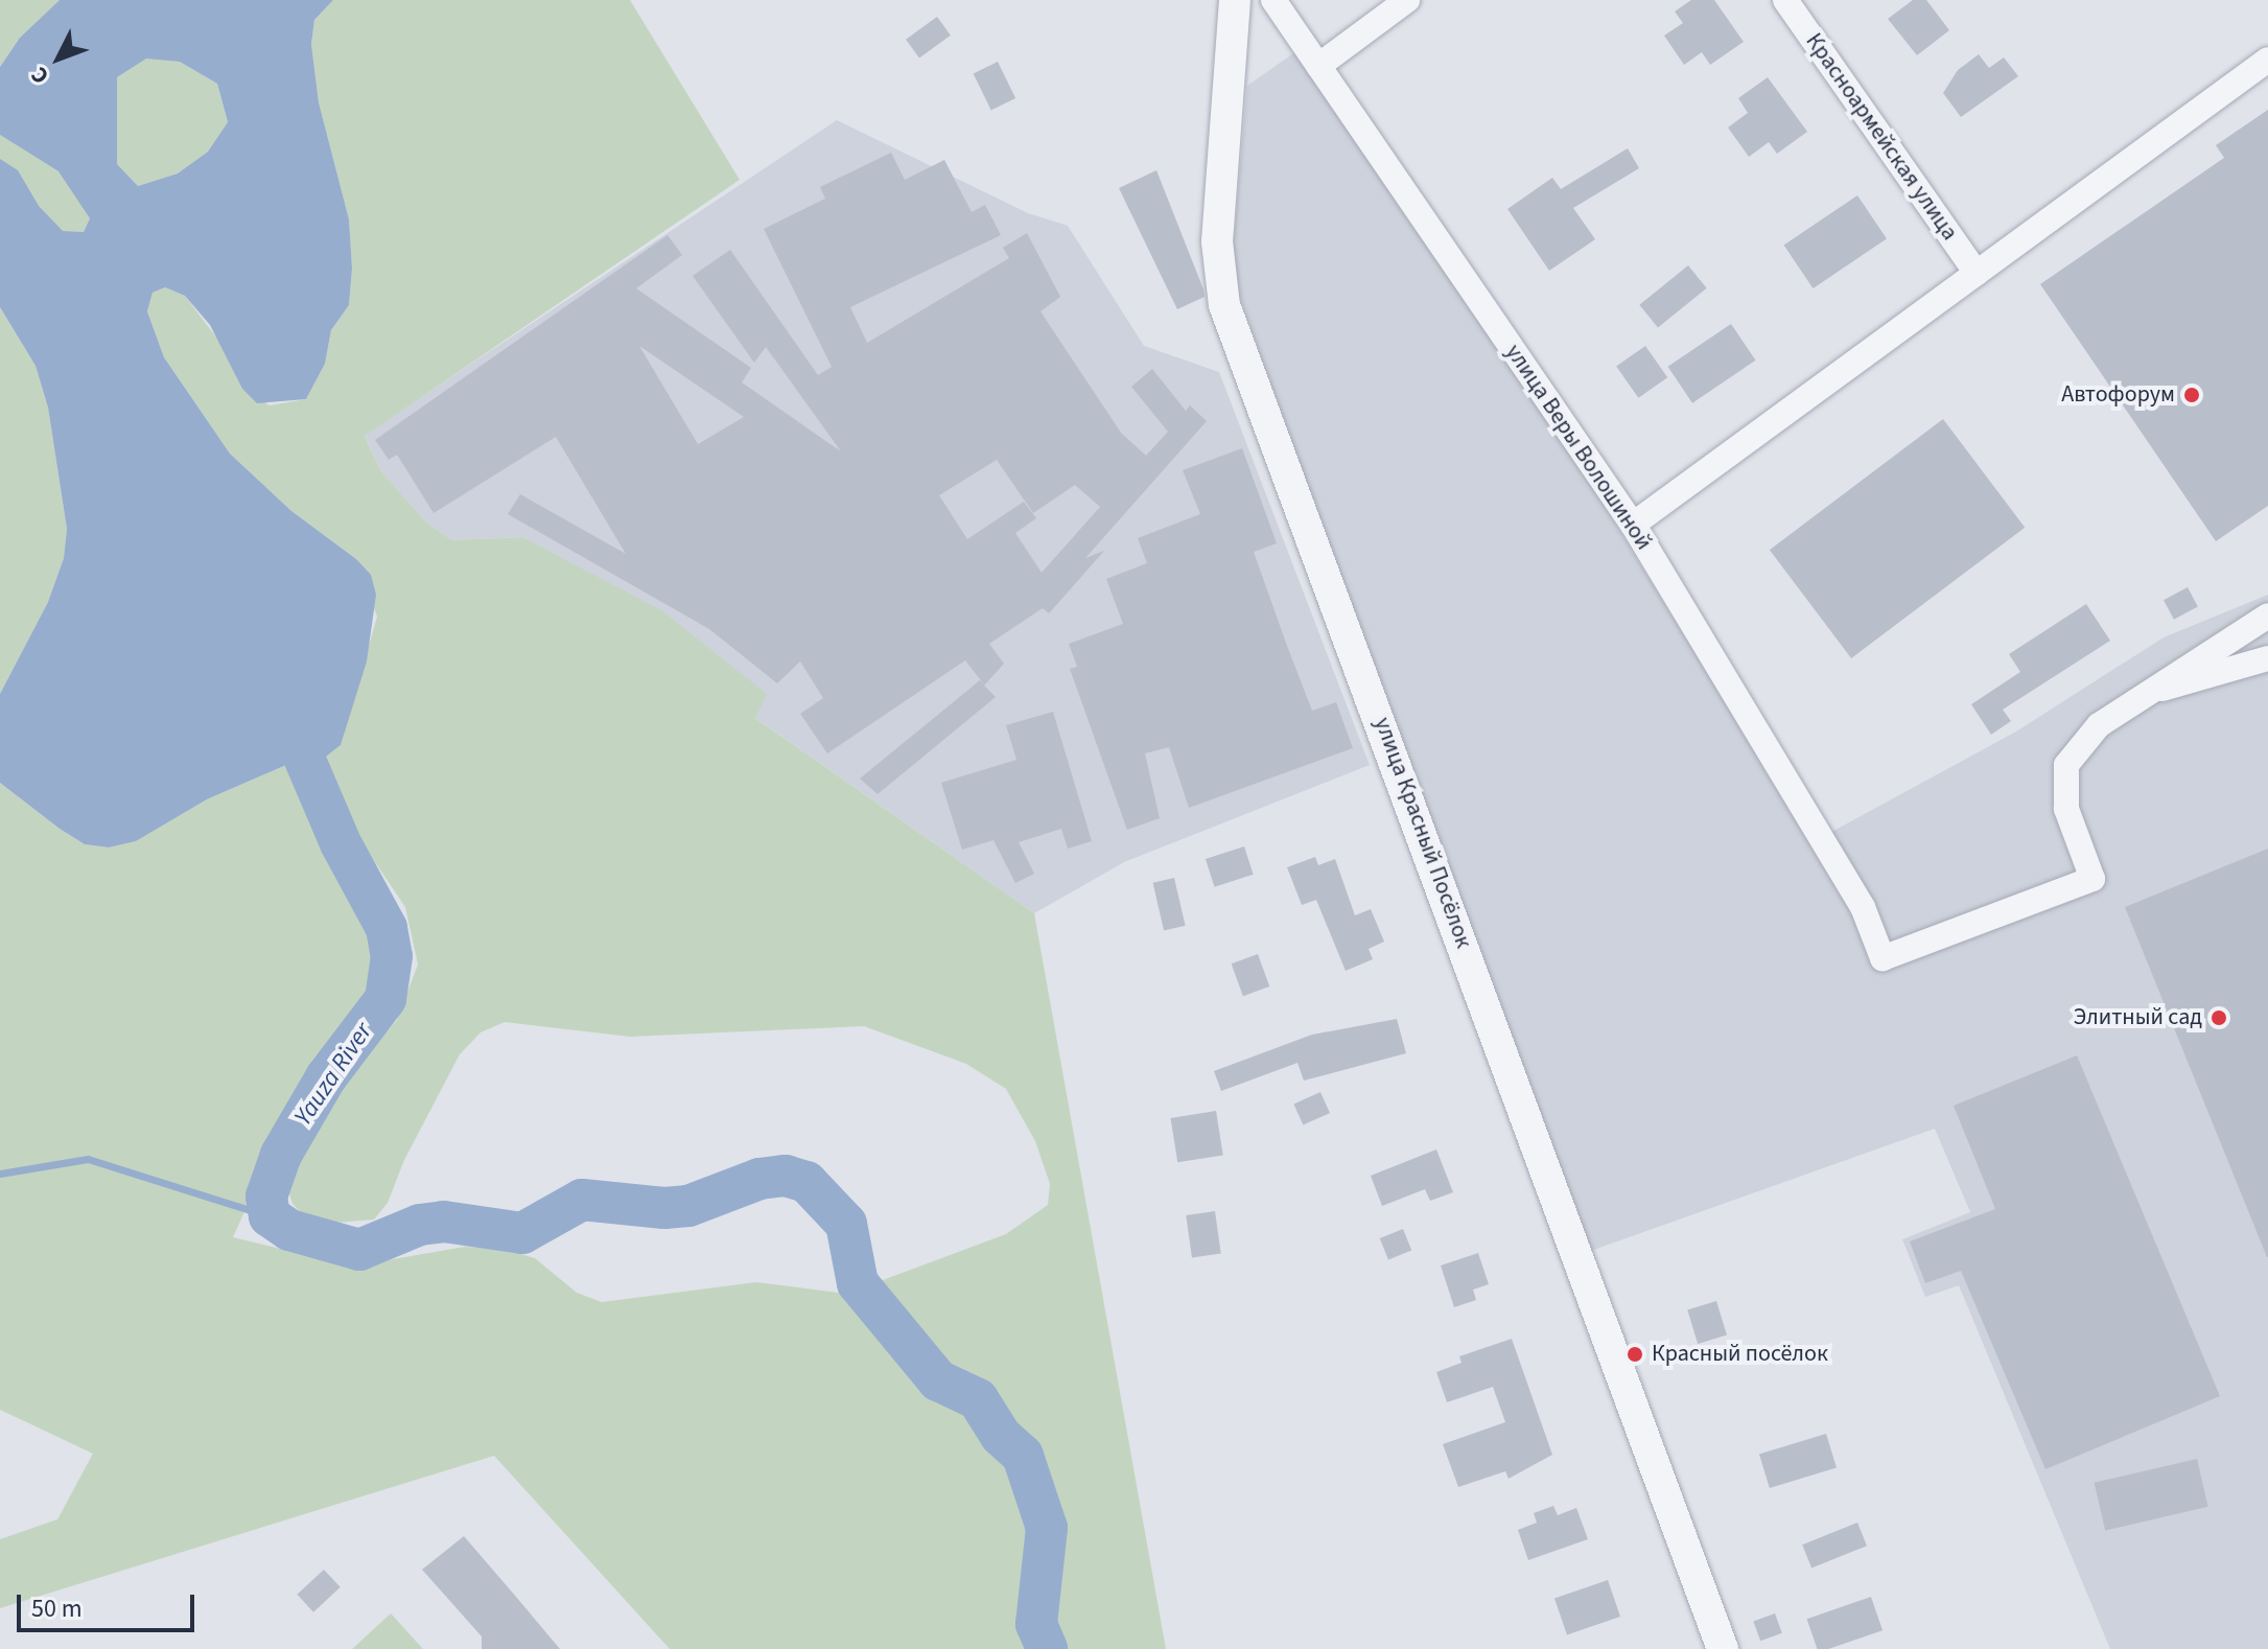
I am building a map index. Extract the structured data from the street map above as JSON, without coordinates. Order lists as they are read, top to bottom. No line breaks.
{"streets":{"street":["Красноармейская улица","улица Веры Волошиной","улица Красный Посёлок"]},"water":["Yauza River"],"places":["Автофорум","Элитный сад","Красный посёлок"],"scale_bar":"50 m","north":"bottom left"}
